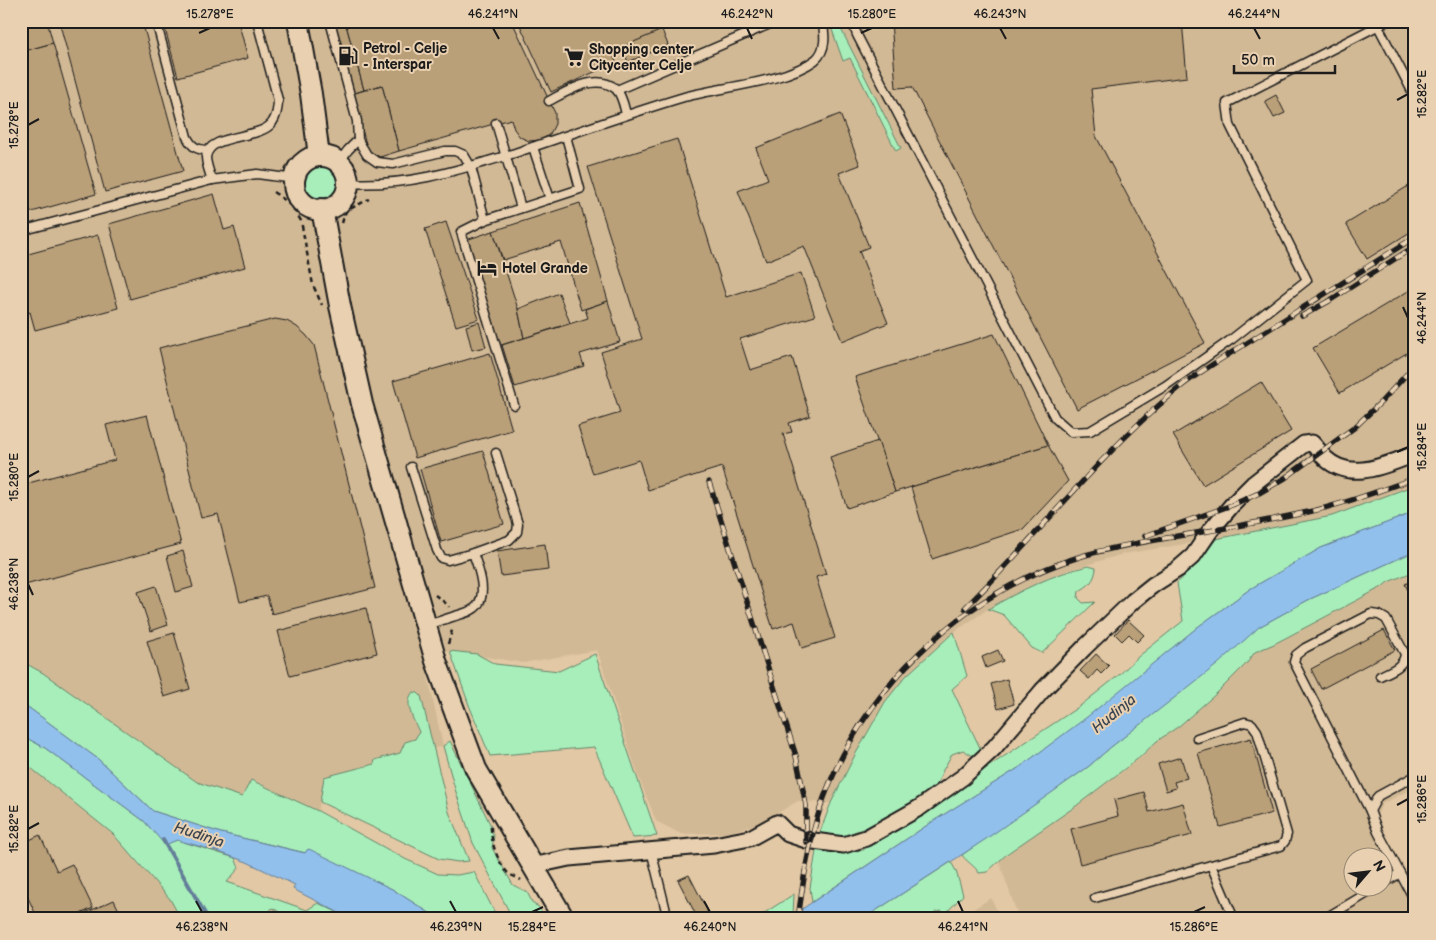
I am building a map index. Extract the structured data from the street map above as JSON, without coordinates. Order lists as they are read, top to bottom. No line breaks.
{"water":["Hudinja"],"places":{"fuel station":["Petrol - Celje - Interspar"],"supermarket":["Shopping center Citycenter Celje"],"hotel":["Hotel Grande"]},"scale_bar":"50 m","north":"top right","coordinates":["15.278°E","46.241°N","46.242°N","15.280°E","46.243°N","46.244°N","15.282°E","15.284°E","46.238°N","15.286°E","46.239°N","46.240°N"]}
